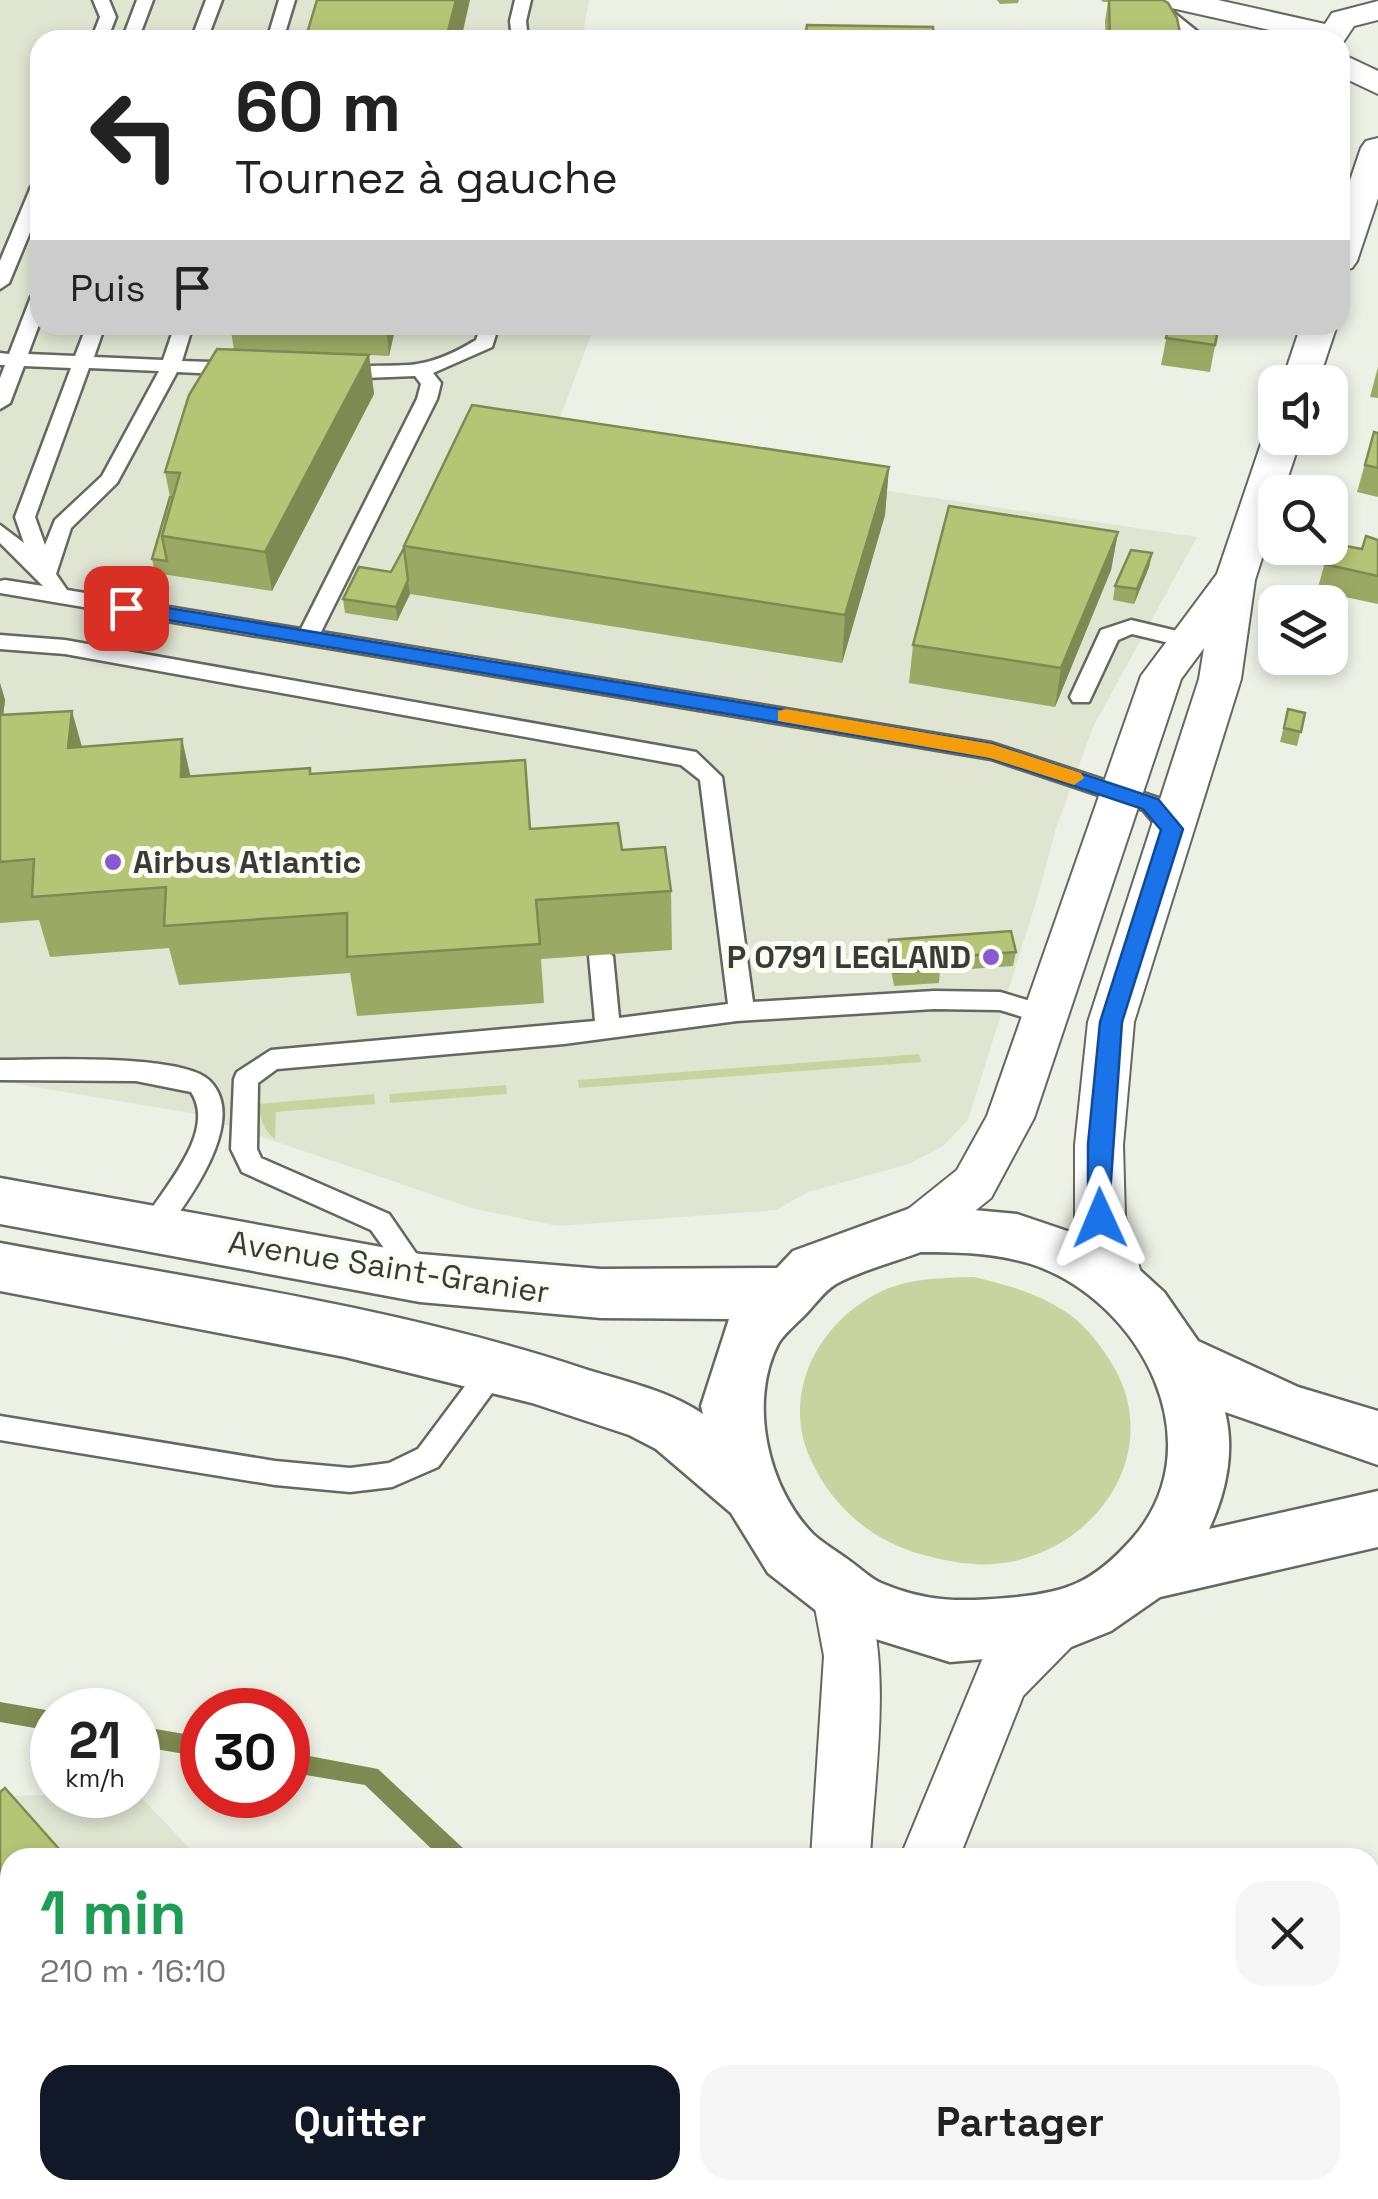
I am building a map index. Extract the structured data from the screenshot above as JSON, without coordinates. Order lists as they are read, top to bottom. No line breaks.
{"streets":{"street":["Avenue Saint-Granier"]},"places":["Airbus Atlantic","P 0791 LEGLAND"],"page":{"turn":["60 m","Tournez à gauche"],"then":"Puis","speed":"21 km/h","limit":"30","heading":["1 min","210 m · 16:10"],"buttons":["Quitter","Partager"]}}
